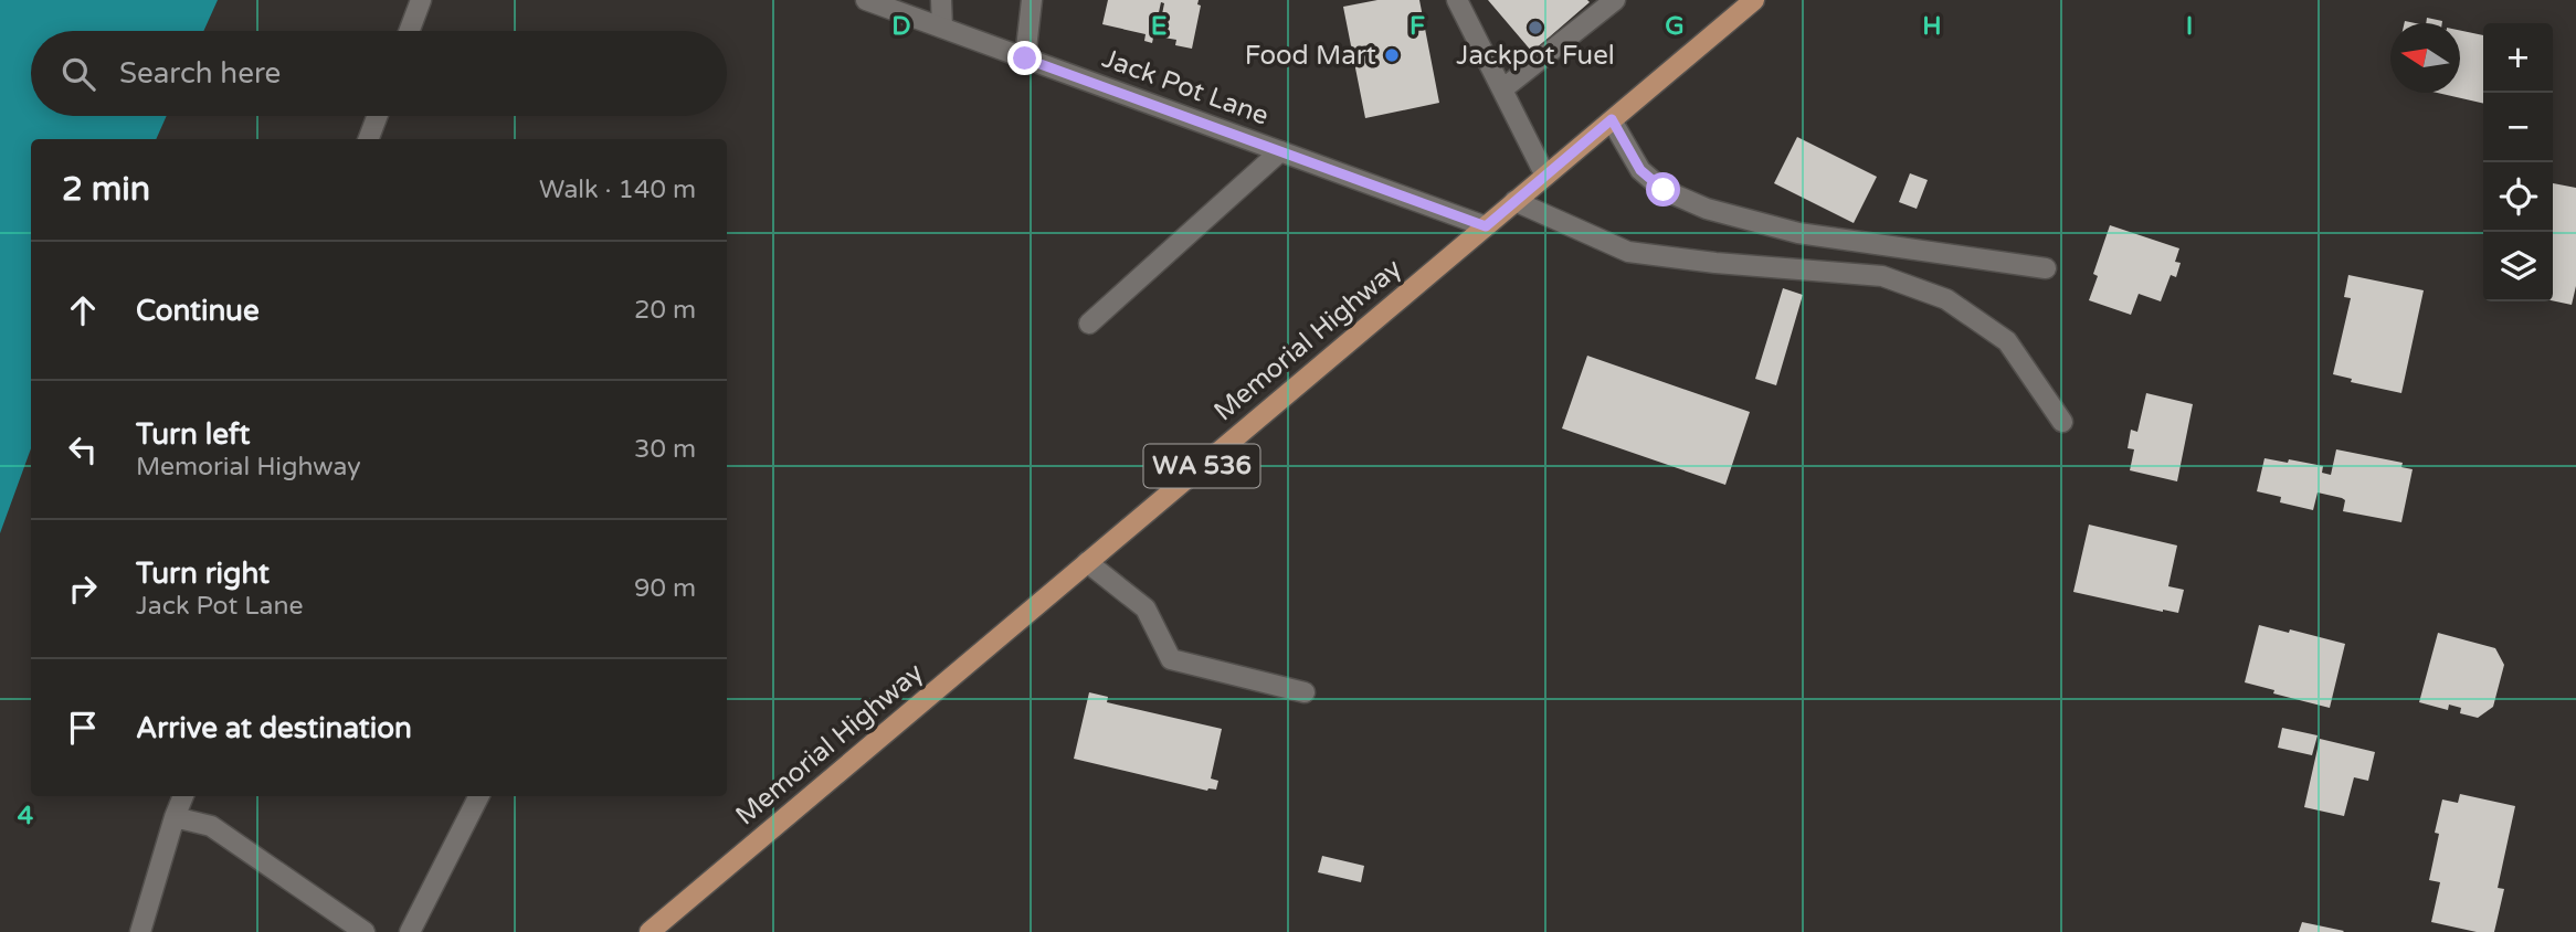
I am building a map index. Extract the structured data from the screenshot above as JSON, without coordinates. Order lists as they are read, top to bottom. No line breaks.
{"streets":{"main road":["Memorial Highway","WA 536"],"street":["Jack Pot Lane"]},"crossings":[["Jack Pot Lane","Memorial Highway"]],"places":["Jackpot Fuel","Food Mart"],"north":"left","page":{"map_buttons":["+","−"],"search":"Search here","heading":["2 min","Walk · 140 m"],"list":[["Continue","20 m"],["Turn left","Memorial Highway","30 m"],["Turn right","Jack Pot Lane","90 m"],"Arrive at destination"]},"grid":{"columns":["D","E","F","G","H","I"],"rows":["4"]}}
